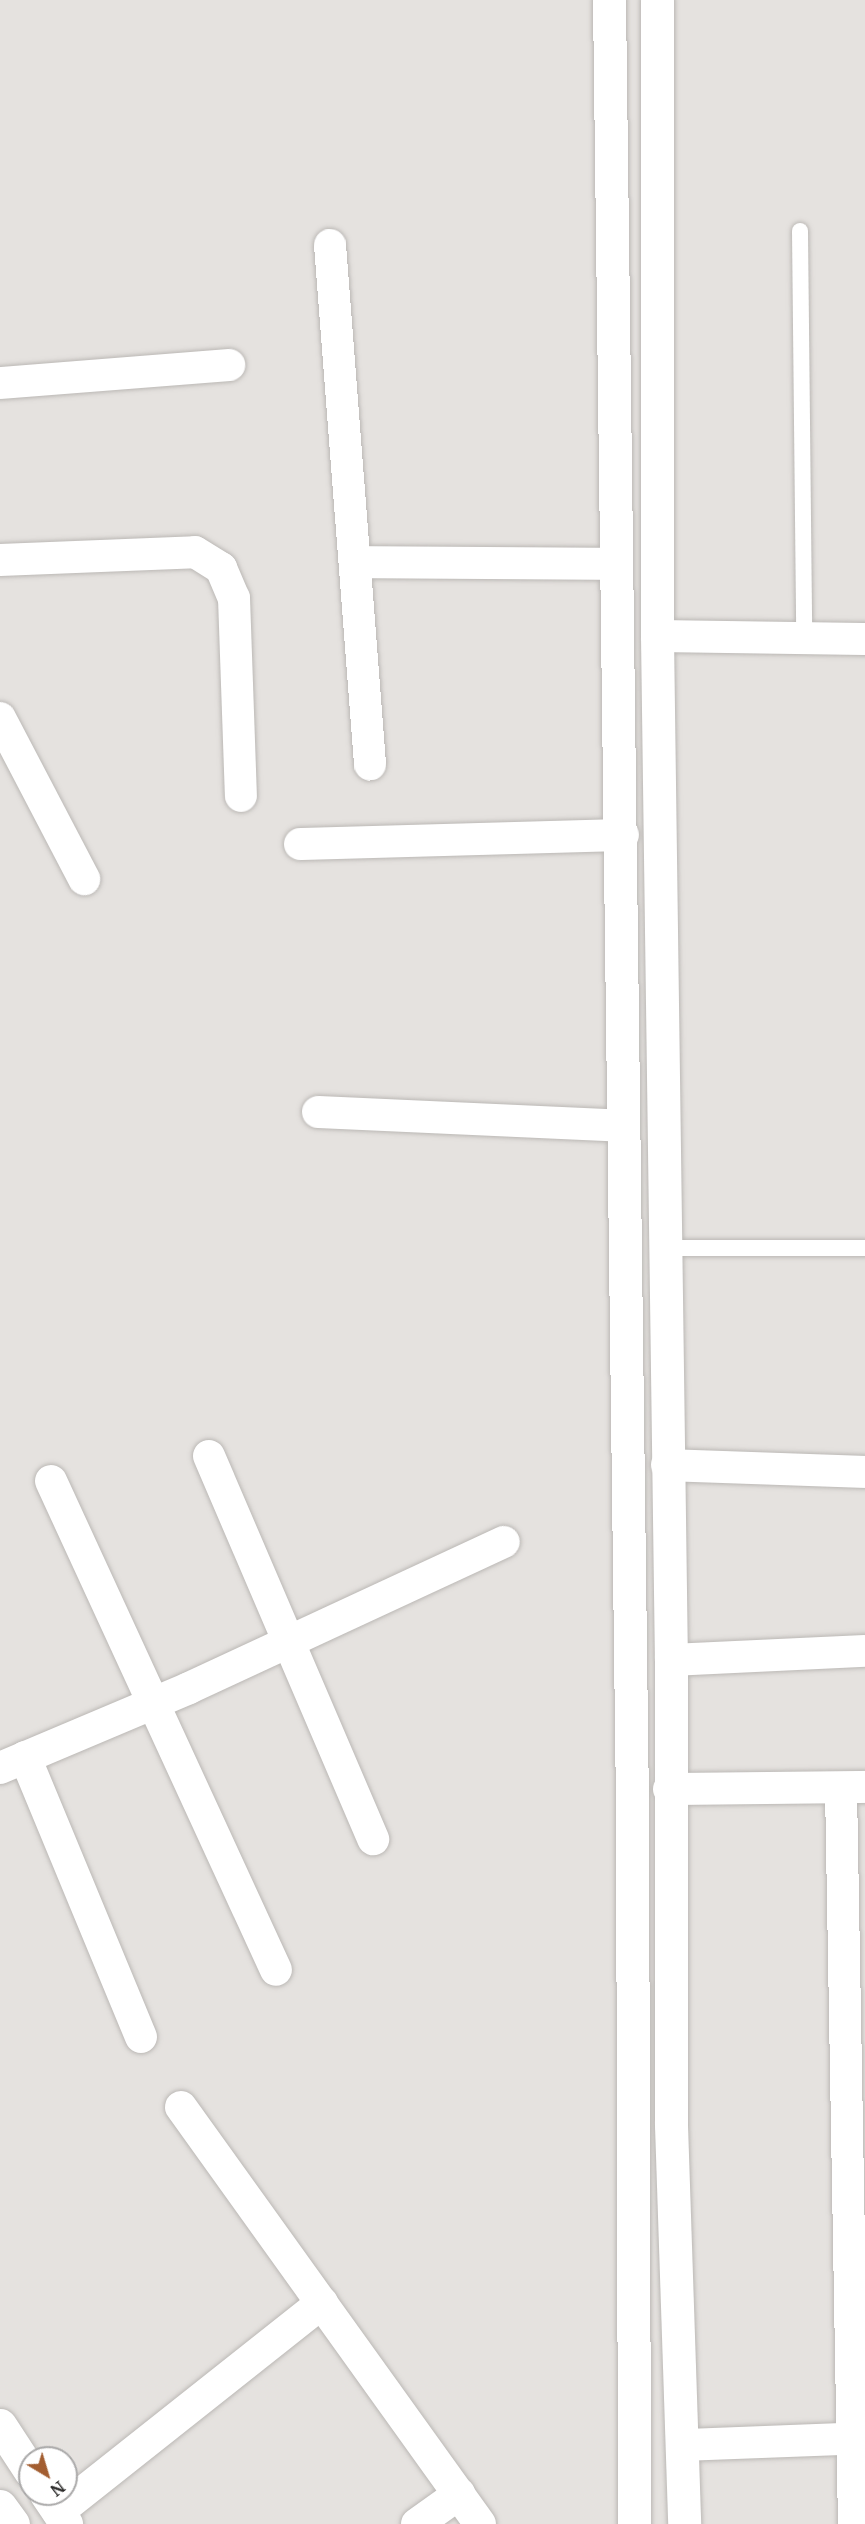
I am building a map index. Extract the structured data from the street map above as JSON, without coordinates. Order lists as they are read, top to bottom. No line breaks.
{"north":"bottom right"}
